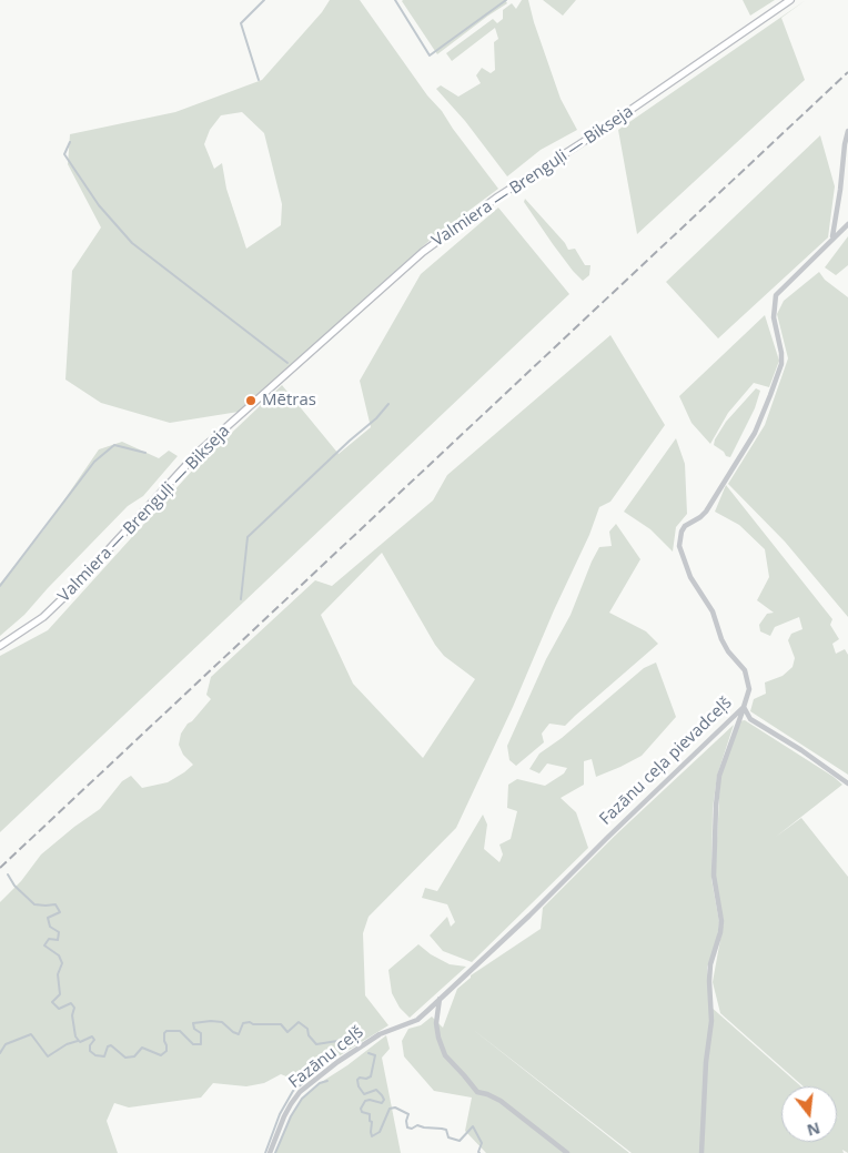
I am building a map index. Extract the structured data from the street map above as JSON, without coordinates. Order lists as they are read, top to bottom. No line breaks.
{"streets":{"main road":["Valmiera — Brenguļi — Bikseja"],"street":["Fazānu ceļa pievadceļš","Fazānu ceļš"]},"crossings":[["Fazānu ceļa pievadceļš","Fazānu ceļš"]],"places":["Mētras"],"north":"bottom"}
